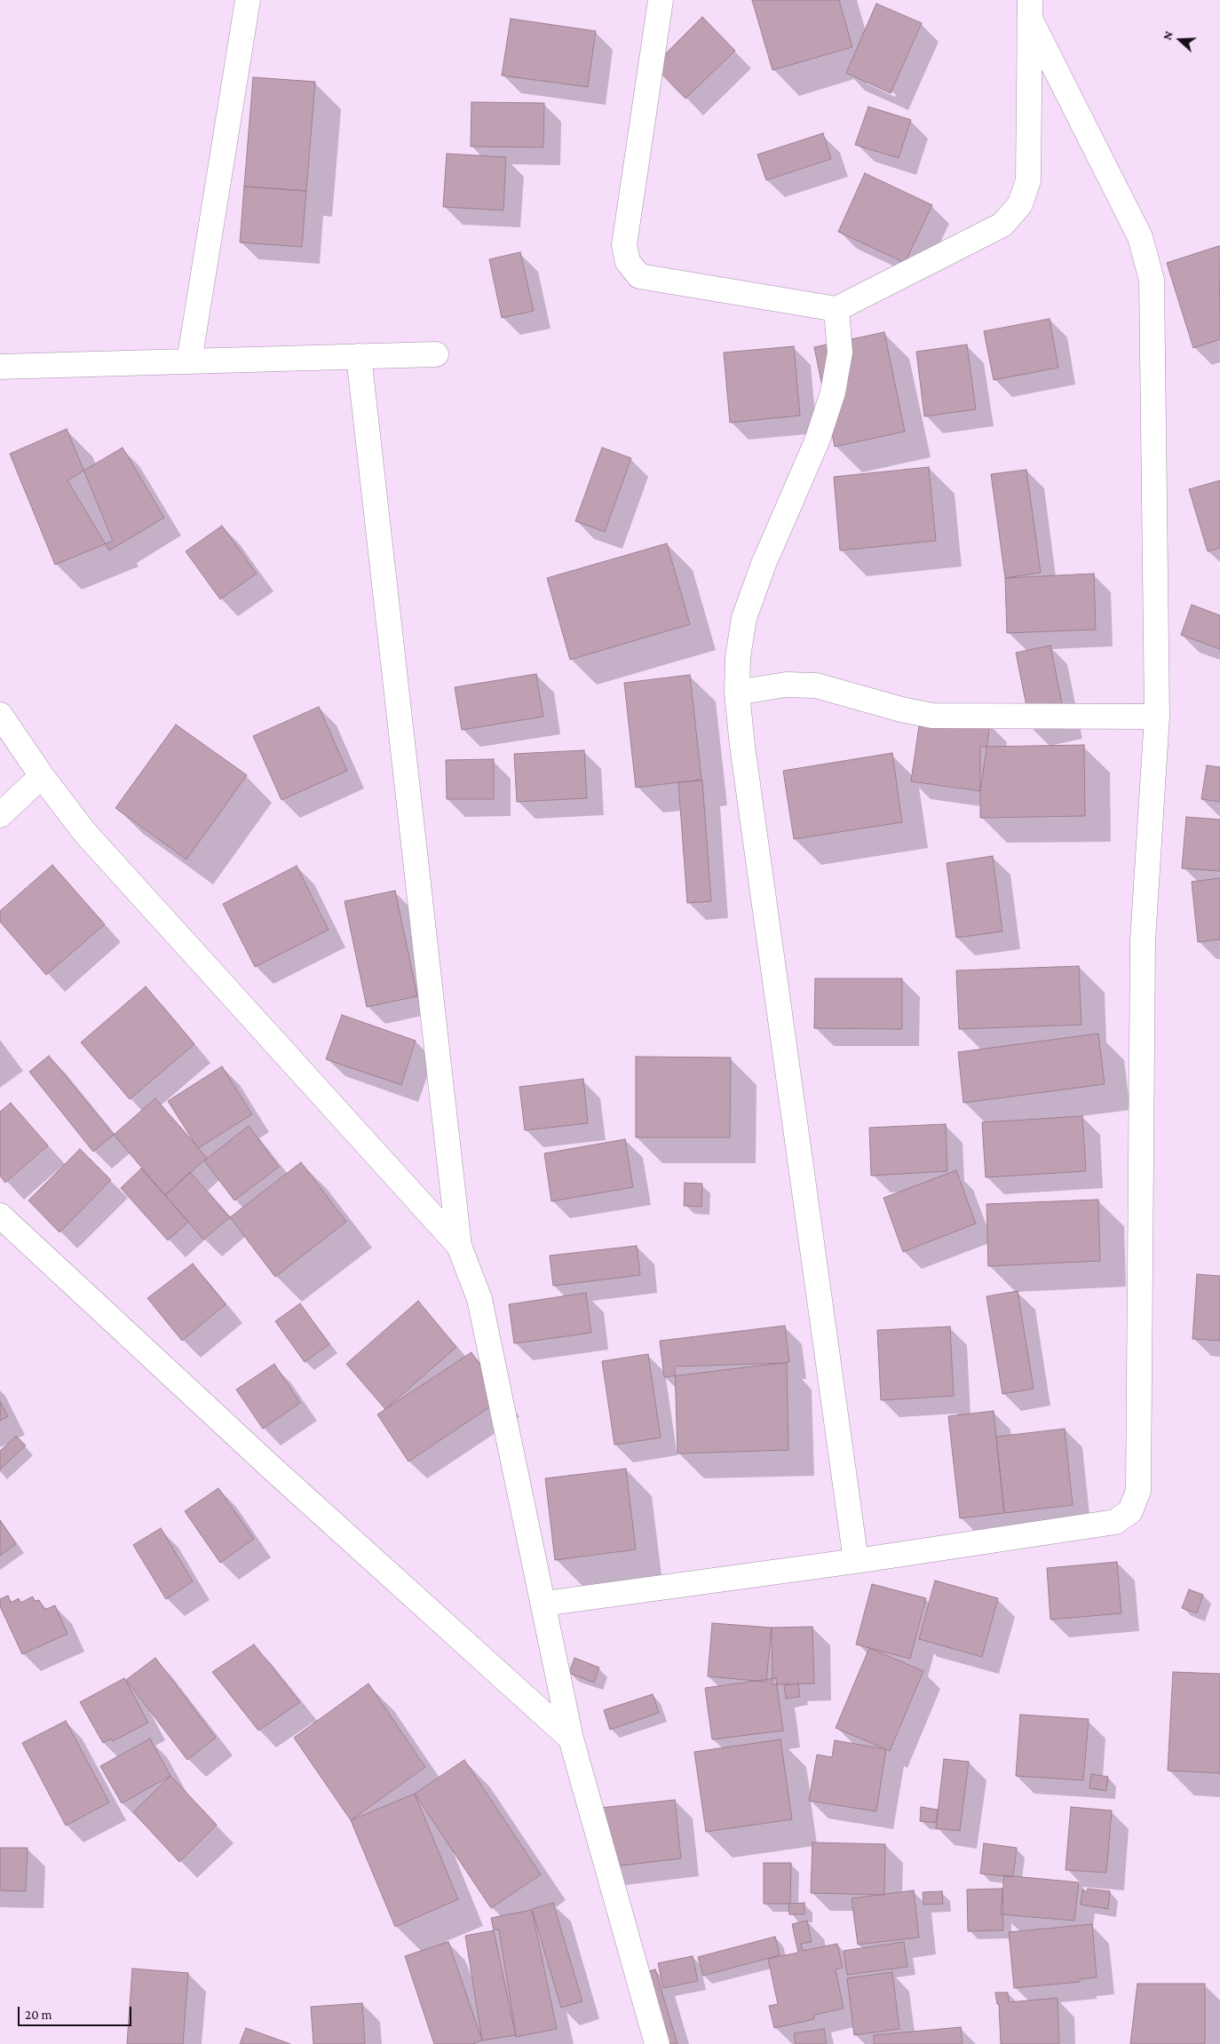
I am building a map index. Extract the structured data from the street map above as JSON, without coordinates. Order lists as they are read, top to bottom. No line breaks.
{"scale_bar":"20 m","north":"left"}
